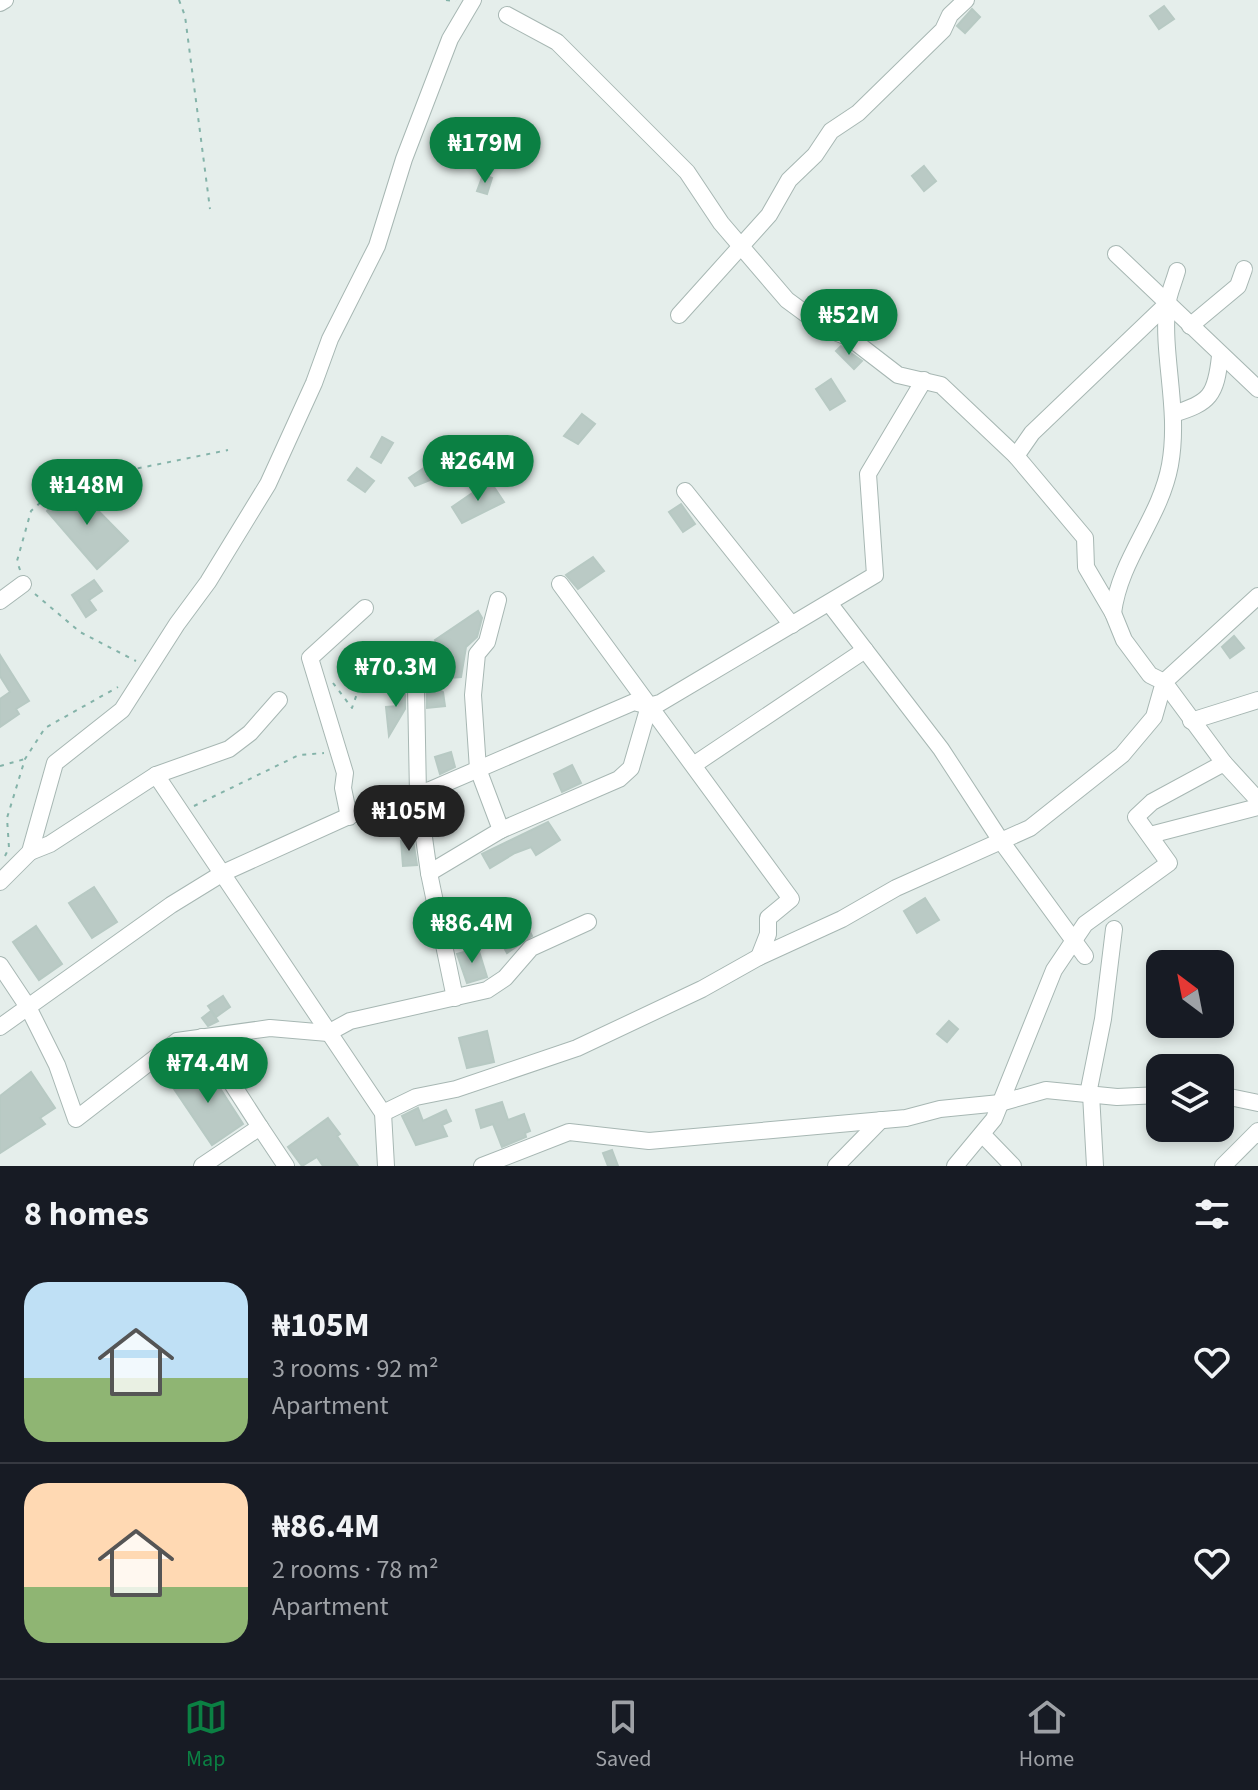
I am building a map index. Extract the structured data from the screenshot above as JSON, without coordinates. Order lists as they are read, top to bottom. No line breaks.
{"north":"top left","page":{"price":["₦179M","₦52M","₦264M","₦148M","₦70.3M","₦105M","₦86.4M","₦74.4M"],"heading":"8 homes","list":[{"name":"₦105M","note":"3 rooms · 92 m² · Apartment"},{"name":"₦86.4M","note":"2 rooms · 78 m² · Apartment"}],"tabs":["Map","Saved","Home"]}}
